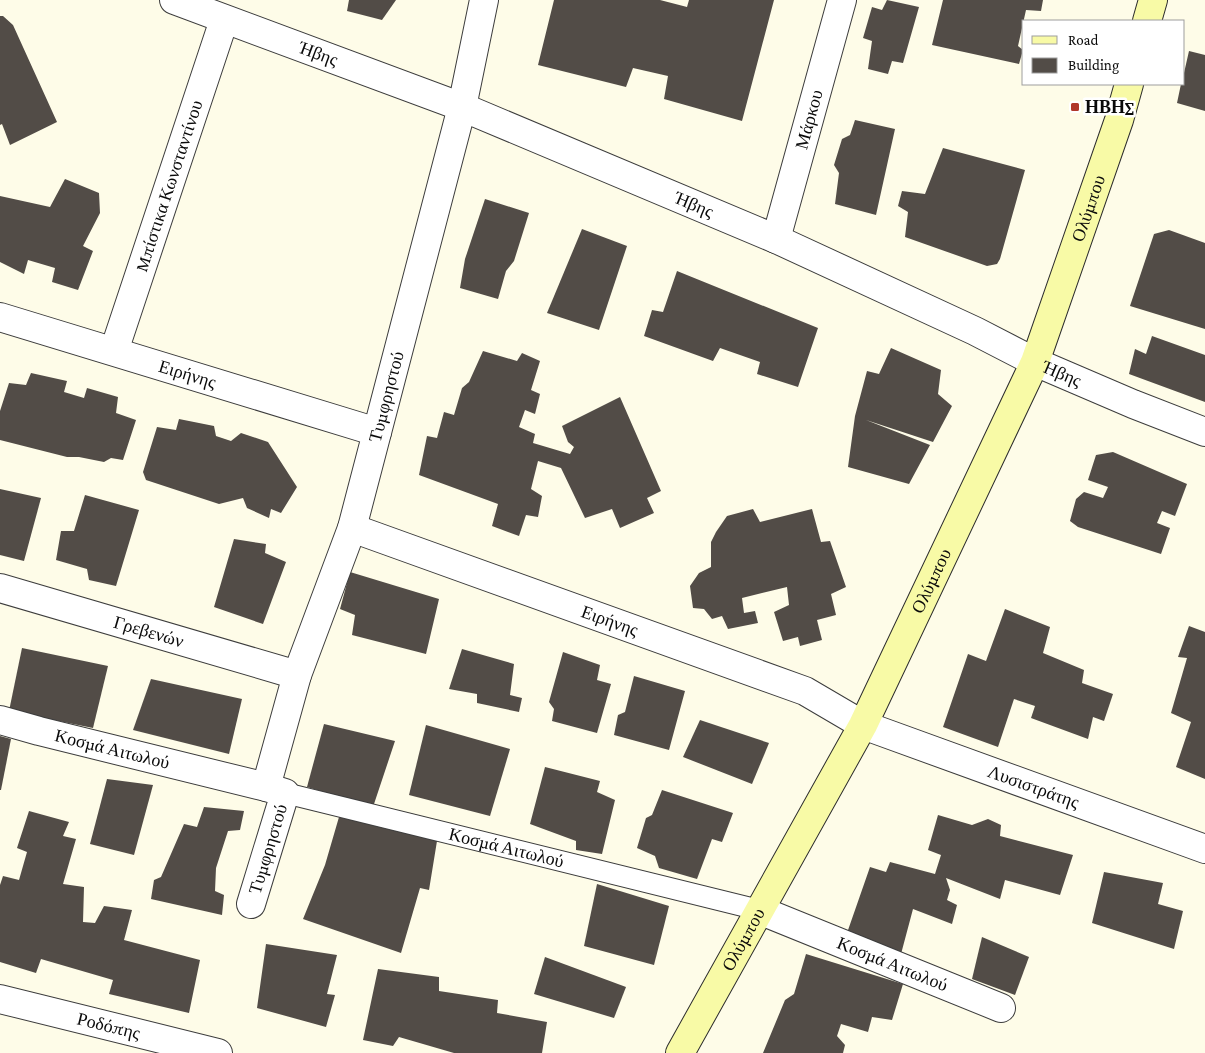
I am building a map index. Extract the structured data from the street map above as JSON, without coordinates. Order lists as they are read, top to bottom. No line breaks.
{"streets":{"street":["Ήβης","Μάρκου","Mπίστικα Κωνσταντίνου","Ολύμπου","Ειρήνης","Τυμφρηστού","Γρεβενών","Κοσμά Αιτωλού","Λυσιστράτης","Ροδόπης"]},"crossings":[["Ήβης","Μάρκου"],["Ήβης","Mπίστικα Κωνσταντίνου"],["Ήβης","Ολύμπου"],["Ήβης","Τυμφρηστού"],["Mπίστικα Κωνσταντίνου","Ειρήνης"],["Ολύμπου","Ειρήνης"],["Ολύμπου","Κοσμά Αιτωλού"],["Ολύμπου","Λυσιστράτης"],["Ειρήνης","Τυμφρηστού"],["Ειρήνης","Λυσιστράτης"],["Τυμφρηστού","Γρεβενών"],["Τυμφρηστού","Κοσμά Αιτωλού"]],"places":{"transit":["ΗΒΗΣ"]},"legend":["Road","Building"]}
